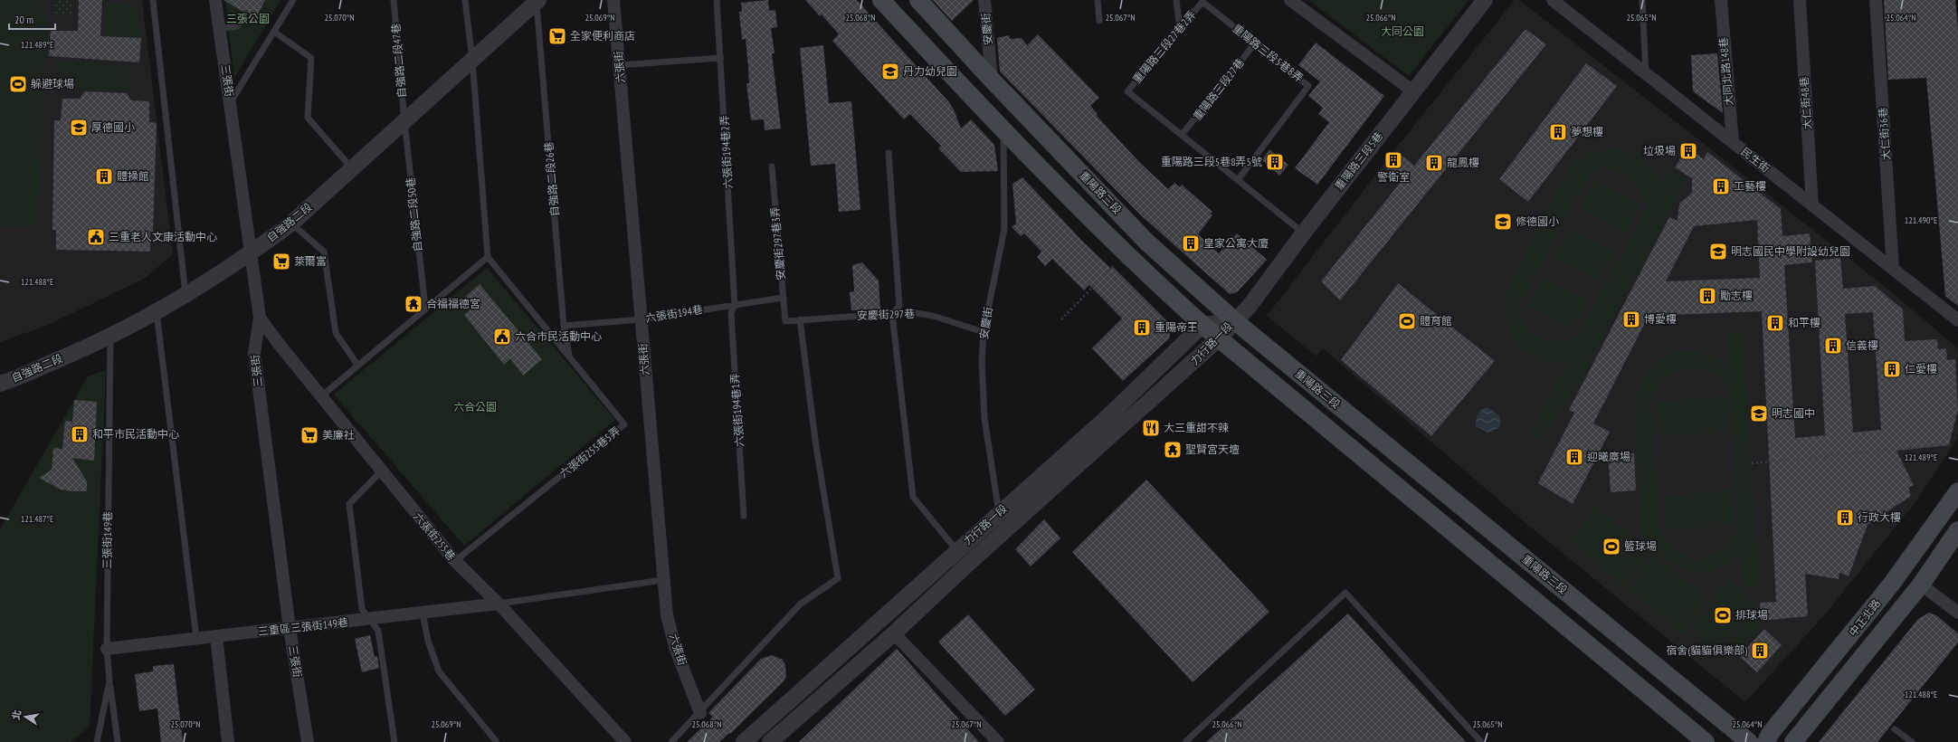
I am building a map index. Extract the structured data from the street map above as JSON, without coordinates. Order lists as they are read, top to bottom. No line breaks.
{"streets":{"main road":["重陽路三段","中正北路"],"street":["安慶街","六張街","大同北路148巷","三張街","大仁街48巷","大仁街36巷","民生街","重陽路三段5巷","自強路二段","力行路一段","六張街255巷","三重區三張街149巷"],"lane":["重陽路三段27巷2弄","重陽路三段5巷8弄","自強路二段47巷","重陽路三段27巷","六張街194巷2弄","自強路二段26巷","自強路二段50巷","安慶街297巷3弄","六張街194巷","安慶街297巷","六張街194巷1弄","六張街255巷5弄","三張街149巷"]},"crossings":[["安慶街","重陽路三段"],["安慶街","安慶街297巷"],["安慶街","力行路一段"],["重陽路三段27巷2弄","重陽路三段5巷8弄"],["重陽路三段27巷2弄","重陽路三段27巷"],["重陽路三段5巷8弄","重陽路三段27巷"],["自強路二段47巷","自強路二段50巷"],["自強路二段47巷","自強路二段"],["六張街","六張街194巷"],["大同北路148巷","民生街"],["三張街","自強路二段"],["三張街","六張街255巷"],["三張街","三重區三張街149巷"],["大仁街48巷","民生街"],["大仁街36巷","民生街"],["六張街194巷2弄","六張街194巷"],["六張街194巷2弄","六張街194巷1弄"],["重陽路三段5巷","重陽路三段"],["重陽路三段5巷","力行路一段"],["自強路二段26巷","自強路二段"],["自強路二段26巷","六張街194巷"],["自強路二段26巷","六張街255巷5弄"],["重陽路三段","力行路一段"],["自強路二段50巷","自強路二段"],["自強路二段","三張街149巷"],["安慶街297巷3弄","六張街194巷"],["安慶街297巷3弄","安慶街297巷"],["六張街194巷","六張街194巷1弄"],["六張街255巷5弄","六張街255巷"],["六張街255巷","三重區三張街149巷"],["三張街149巷","三重區三張街149巷"]],"parks":["三張公園","大同公園","六合公園"],"places":{"supermarket":["全家便利商店","萊爾富","美廉社"],"school or university":["丹力幼兒園","厚德國小","修德國小","明志國民中學附設幼兒園","明志國中"],"sports":["躲避球場","體育館","籃球場","排球場"],"building":["夢想樓","垃圾場","警衛室","重陽路三段5巷8弄5號","龍鳳樓","體操館","工藝樓","皇家公寓大廈","勵志樓","博愛樓","和平樓","重陽帝王","信義樓","仁愛樓","和平市民活動中心","迎曦廣場","行政大樓","宿舍(貓貓俱樂部)"],"public building":["三重老人文康活動中心","六合市民活動中心"],"temple":["合福福德宮","聖賢宮天壇"],"restaurant":["大三重甜不辣"]},"scale_bar":"20 m","north":"left","coordinates":["25.070°N","25.069°N","25.068°N","25.067°N","25.066°N","25.065°N","25.064°N","121.489°E","121.490°E","121.488°E","121.487°E"]}
